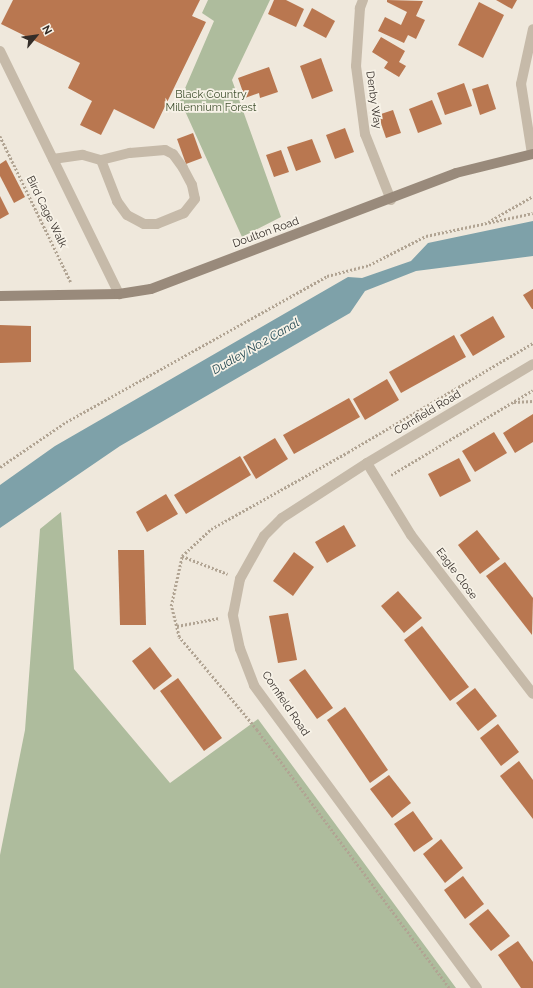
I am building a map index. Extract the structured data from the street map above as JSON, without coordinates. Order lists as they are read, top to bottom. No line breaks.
{"streets":{"street":["Denby Way","Doulton Road","Cornfield Road","Eagle Close"],"path":["Bird Cage Walk"]},"crossings":[["Denby Way","Doulton Road"],["Bird Cage Walk","Doulton Road"],["Cornfield Road","Eagle Close"]],"water":["Dudley No.2 Canal"],"parks":["Black Country Millennium Forest"],"north":"top right"}
